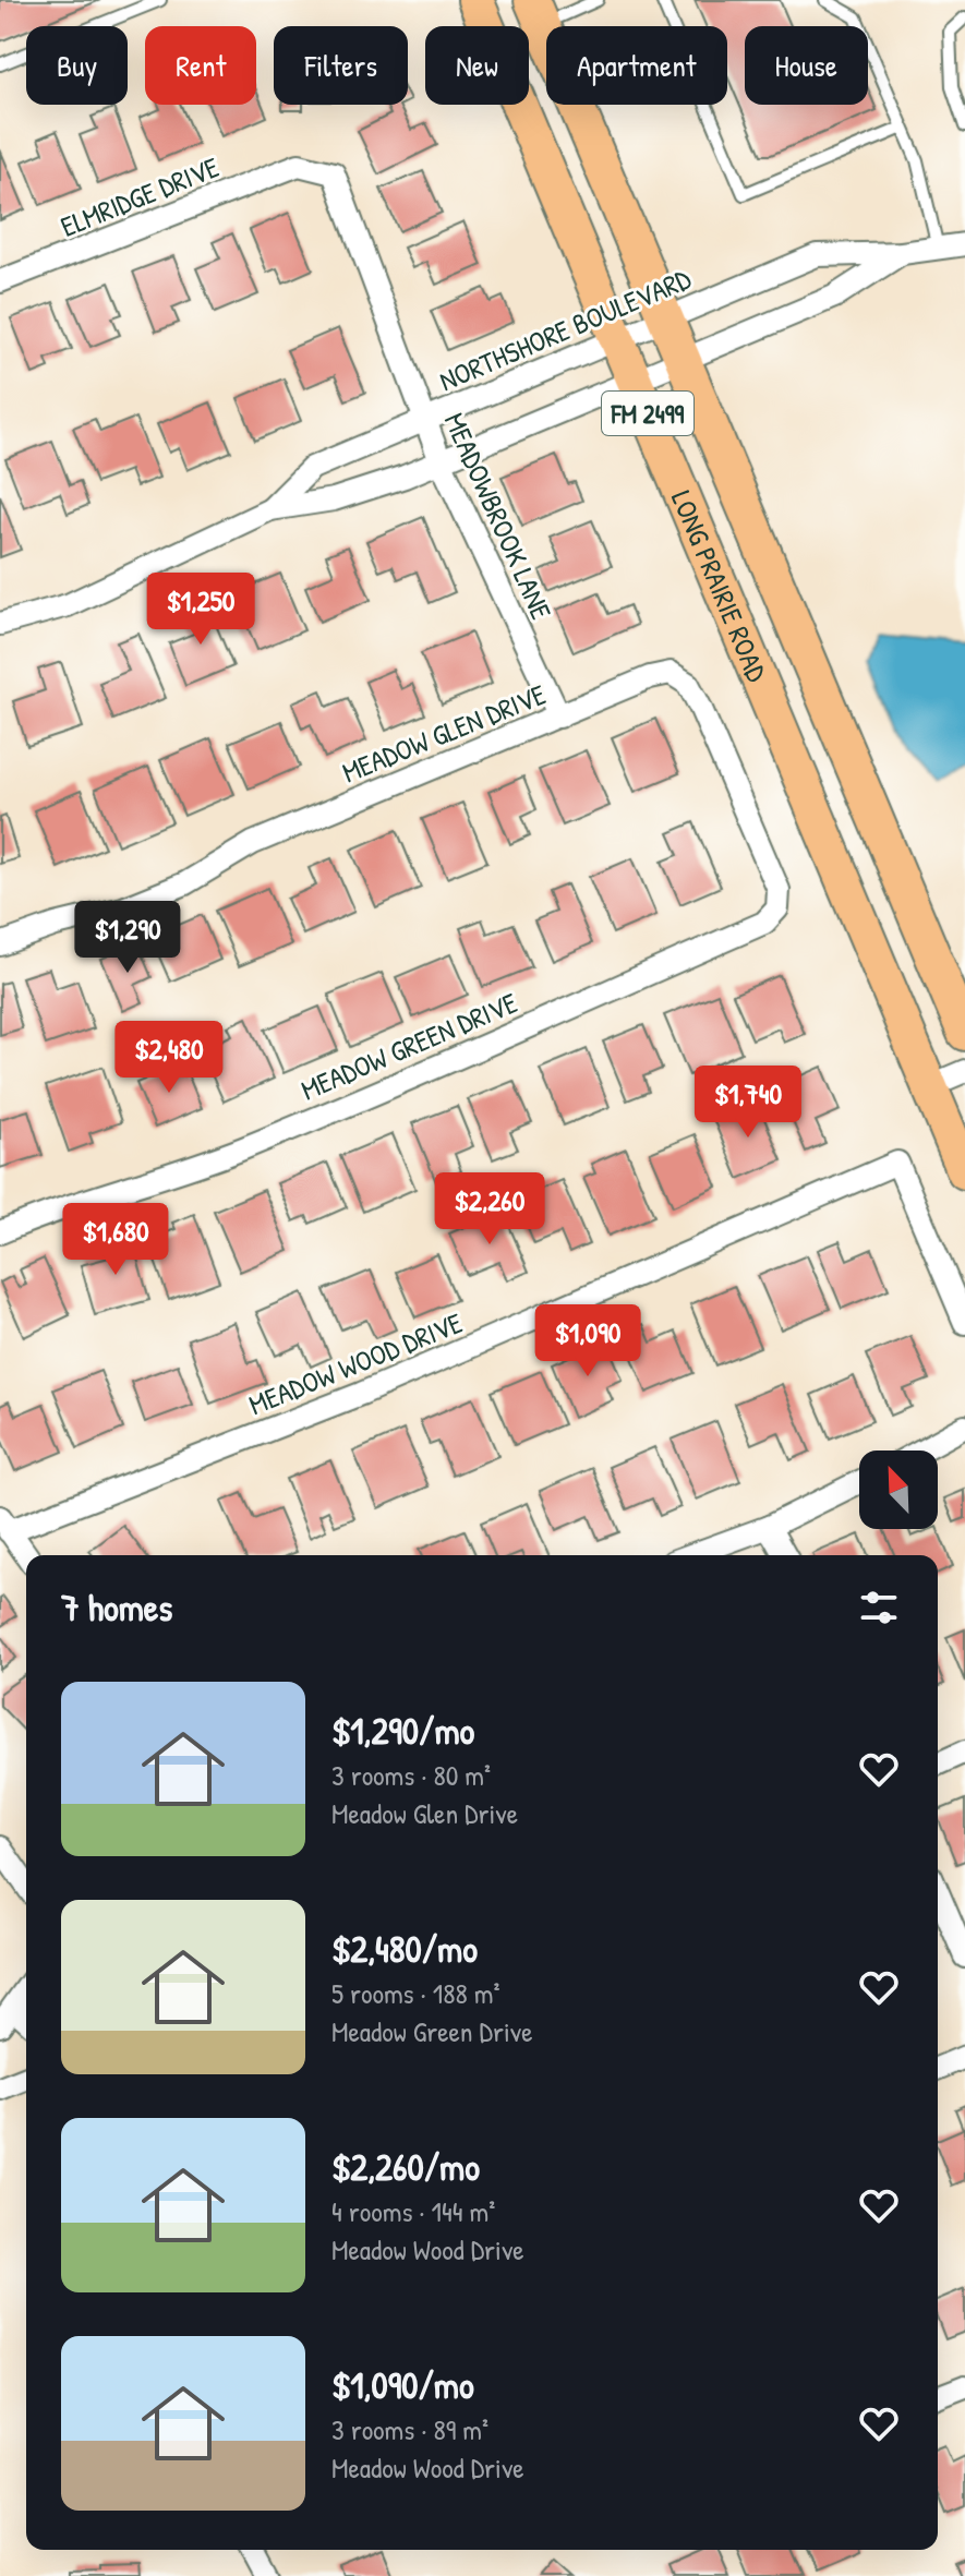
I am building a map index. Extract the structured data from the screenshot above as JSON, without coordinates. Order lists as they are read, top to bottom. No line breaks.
{"streets":{"main road":["FM 2499","LONG PRAIRIE ROAD"],"street":["ELMRIDGE DRIVE","NORTHSHORE BOULEVARD","MEADOWBROOK LANE","MEADOW GLEN DRIVE","MEADOW GREEN DRIVE","MEADOW WOOD DRIVE"]},"crossings":[["ELMRIDGE DRIVE","MEADOWBROOK LANE"],["NORTHSHORE BOULEVARD","MEADOWBROOK LANE"],["NORTHSHORE BOULEVARD","LONG PRAIRIE ROAD"],["MEADOWBROOK LANE","MEADOW GLEN DRIVE"],["MEADOW GLEN DRIVE","MEADOW GREEN DRIVE"]],"north":"top left","page":{"chip":["Buy","Rent","Filters","New","Apartment","House"],"price":["$1,250","$1,290","$2,480","$1,740","$2,260","$1,680","$1,090"],"heading":"7 homes","list":[{"name":"$1,290/mo","note":"3 rooms · 80 m² · Meadow Glen Drive"},{"name":"$2,480/mo","note":"5 rooms · 188 m² · Meadow Green Drive"},{"name":"$2,260/mo","note":"4 rooms · 144 m² · Meadow Wood Drive"},{"name":"$1,090/mo","note":"3 rooms · 89 m² · Meadow Wood Drive"}]}}
